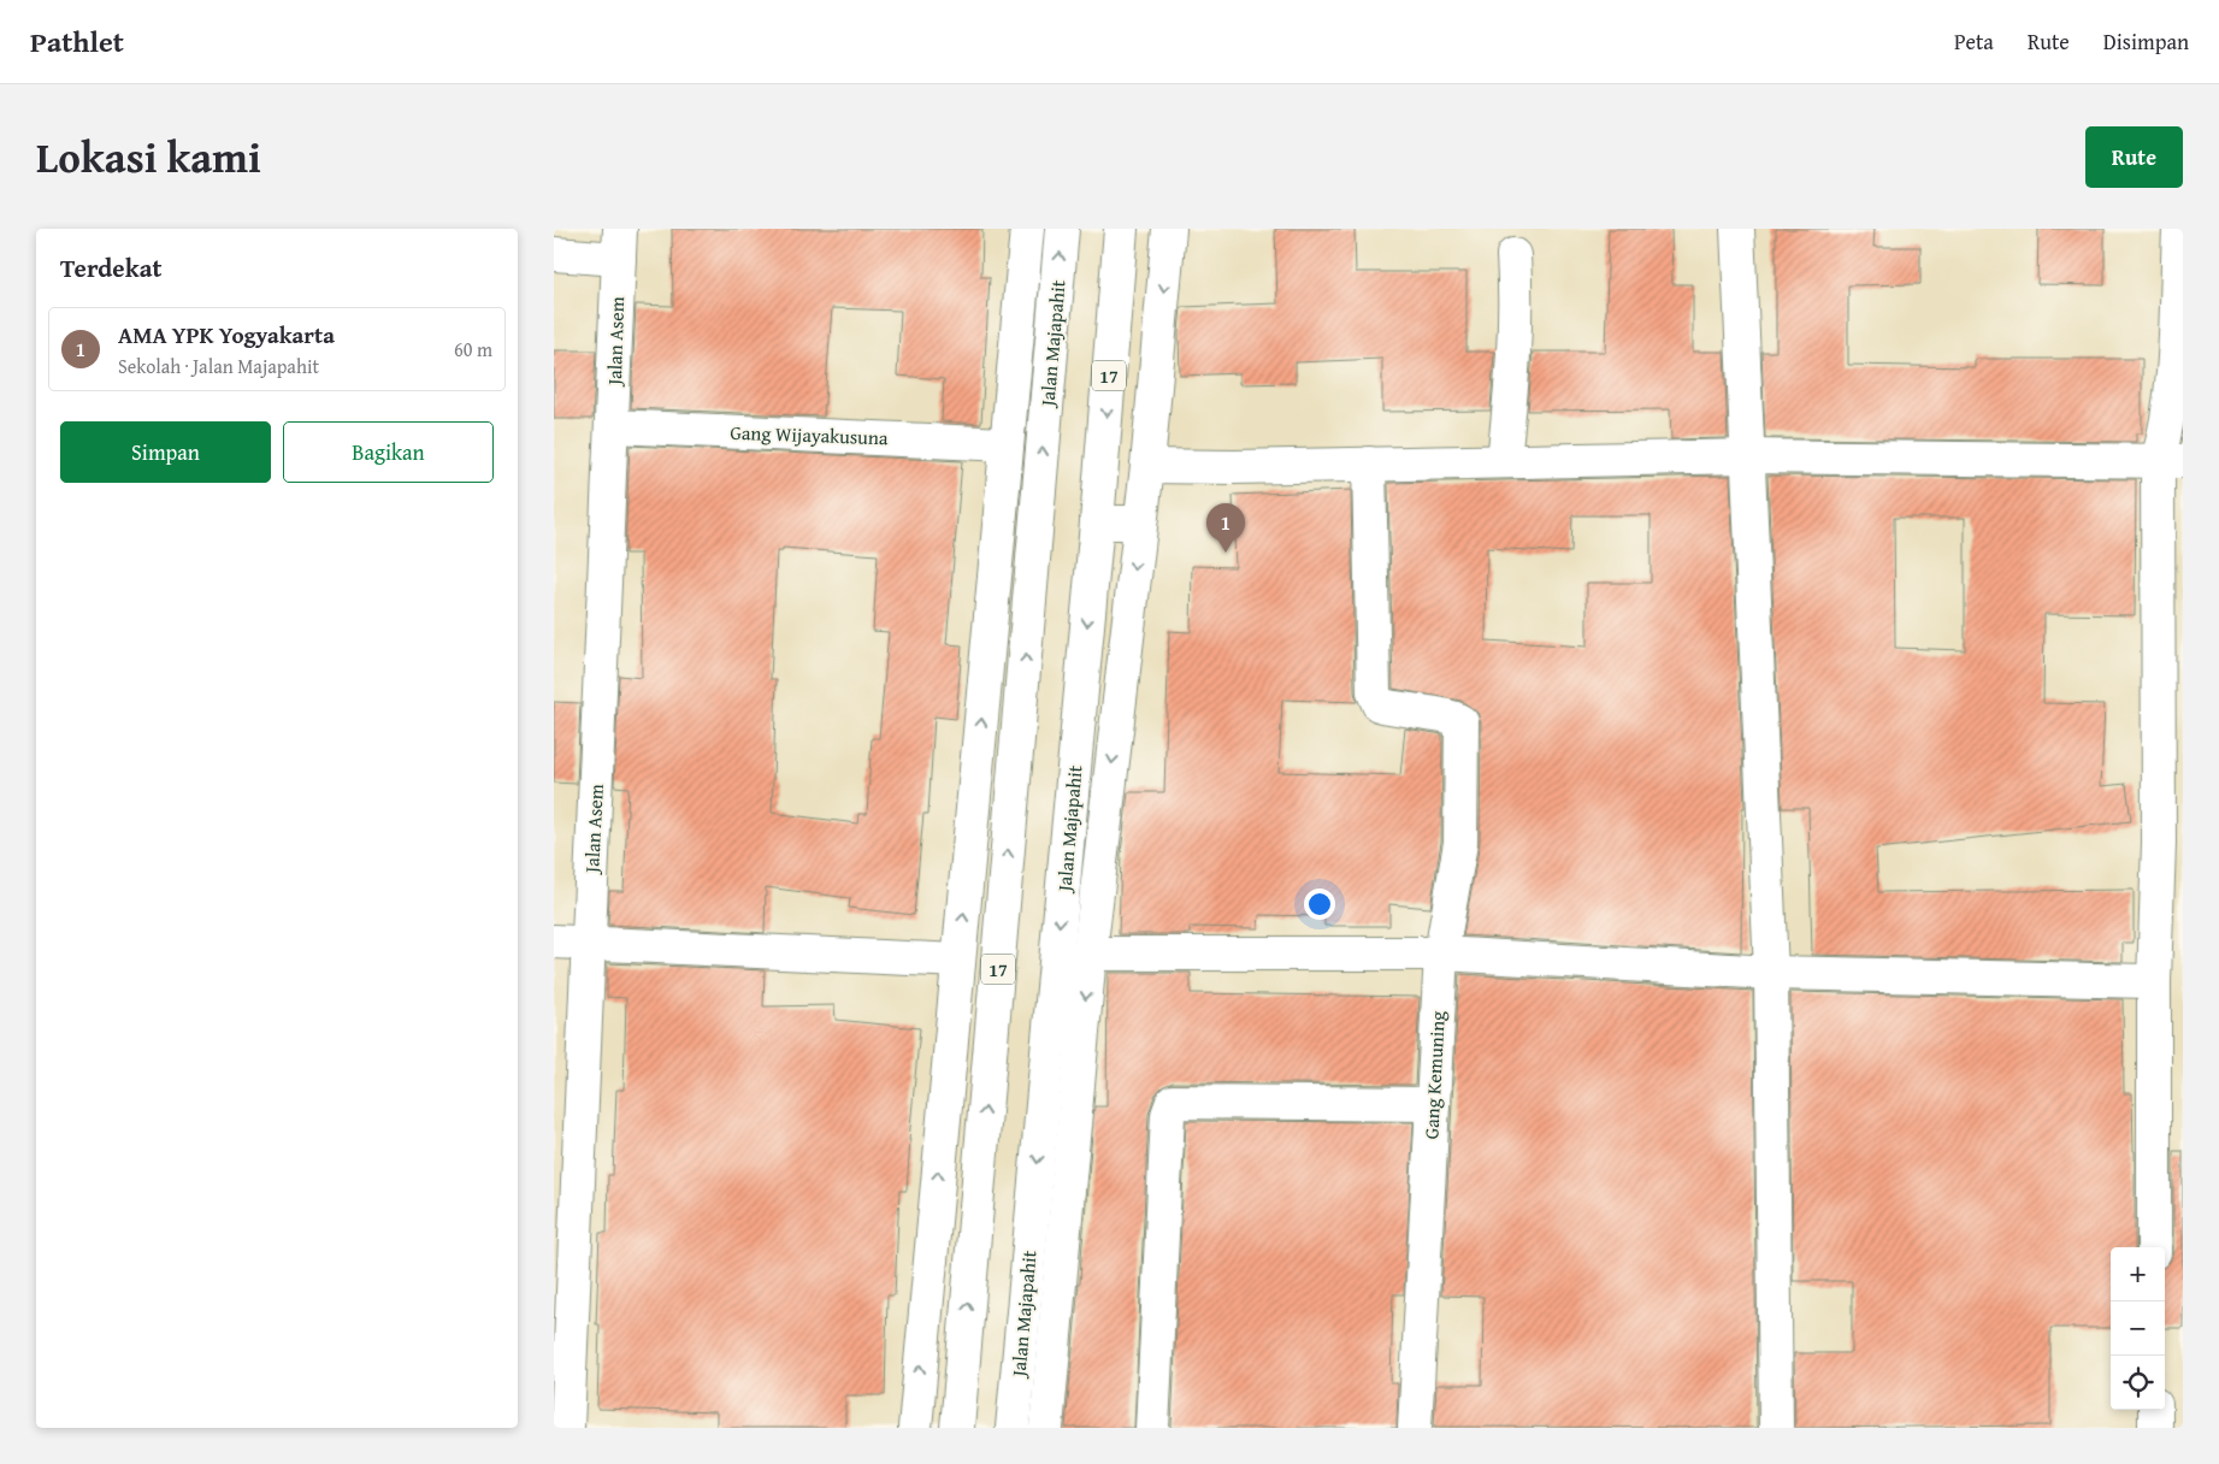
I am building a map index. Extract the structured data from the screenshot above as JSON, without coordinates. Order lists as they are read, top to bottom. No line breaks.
{"streets":{"main road":["Jalan Asem","Jalan Majapahit","17","Gang Wijayakusuna","Gang Kemuning"]},"crossings":[["Jalan Asem","Gang Wijayakusuna"]],"page":{"header":"Pathlet","nav":["Peta","Rute","Disimpan"],"title":"Lokasi kami","buttons":["Rute",["Simpan","Bagikan"]],"heading":"Terdekat","list":[{"mark":"1","name":"AMA YPK Yogyakarta","note":"Sekolah · Jalan Majapahit","value":"60 m"}],"pins":"1","map_buttons":["+","−"]}}
